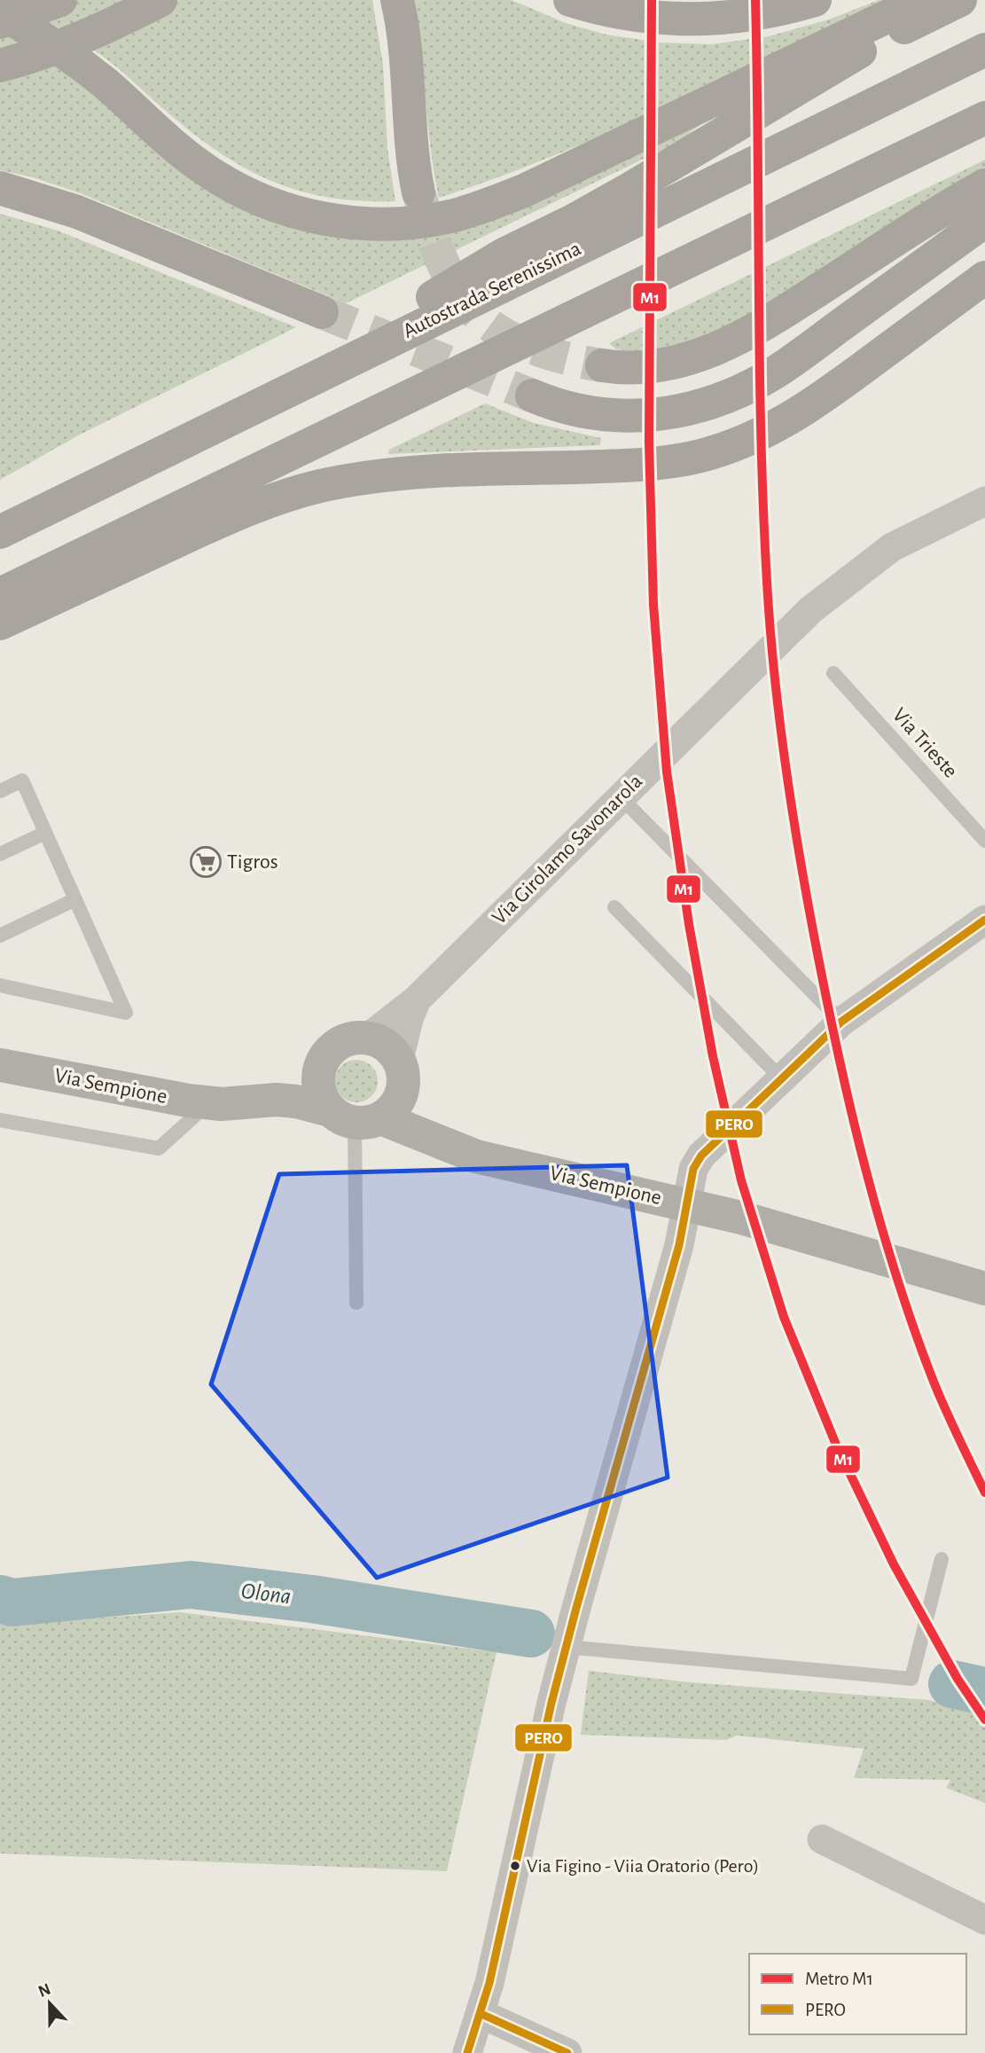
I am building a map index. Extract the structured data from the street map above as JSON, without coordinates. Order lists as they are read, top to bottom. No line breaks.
{"streets":{"highway":["Autostrada Serenissima"],"main road":["Via Sempione"],"street":["Via Girolamo Savonarola"],"lane":["Via Trieste"]},"crossings":[["Via Girolamo Savonarola","Via Sempione"]],"water":["Olona"],"places":{"supermarket":["Tigros"],"other":["Via Figino - Viia Oratorio (Pero)"]},"lines":["metro line M1","transit line PERO"],"legend":["Metro M1","PERO"],"north":"top"}
